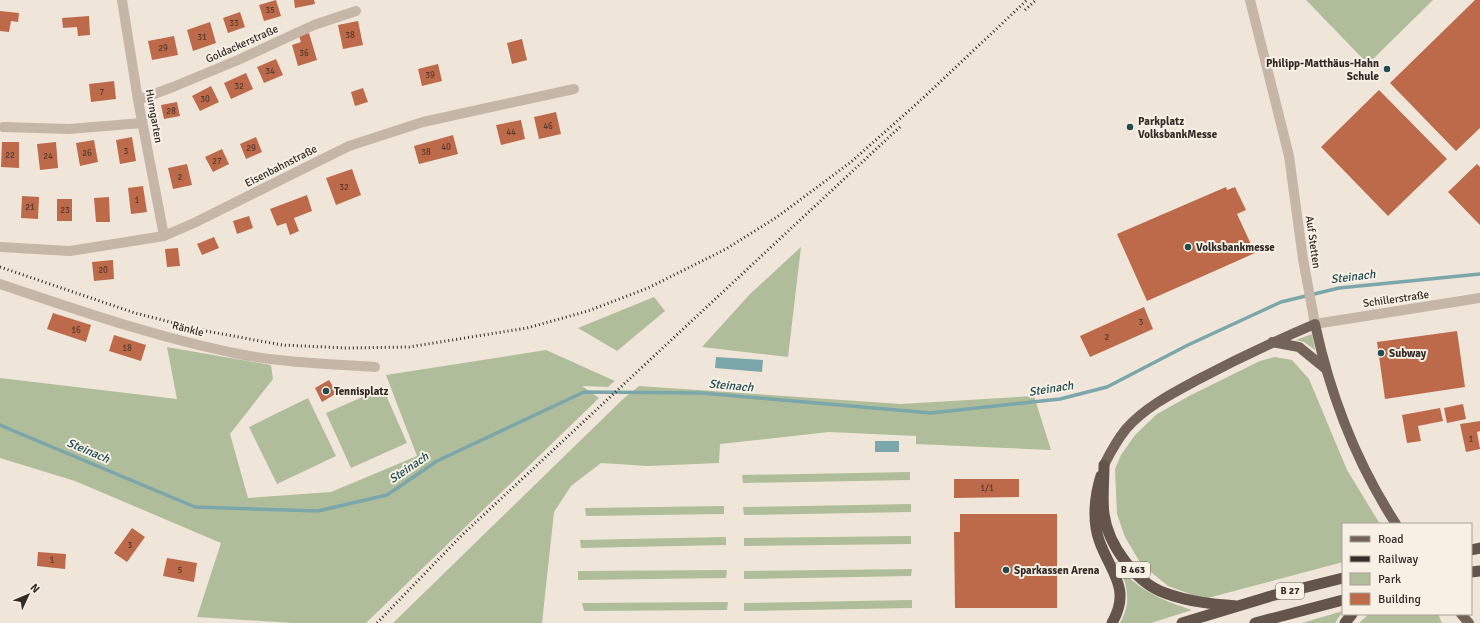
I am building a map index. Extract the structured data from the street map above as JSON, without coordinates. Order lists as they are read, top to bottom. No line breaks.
{"streets":{"highway":["B 463","B 27"],"main road":["Auf Stetten"],"street":["Goldackerstraße","Hurngarten","Eisenbahnstraße","Schillerstraße","Ränkle"]},"crossings":[["Goldackerstraße","Hurngarten"],["Hurngarten","Eisenbahnstraße"],["Auf Stetten","Schillerstraße"],["Auf Stetten","B 463"],["Schillerstraße","B 463"],["B 463","B 27"]],"water":["Steinach"],"places":["Philipp-Matthäus-Hahn Schule","Parkplatz VolksbankMesse","Volksbankmesse","Subway","Tennisplatz","Sparkassen Arena"],"house_numbers":["35","33","38","31","29","36","34","39","32","7","30","28","46","44","40","29","3","38","26","22","24","27","2","32","1","21","23","20","3","16","2","18","1","1/1","3","1","5"],"legend":["Road","Railway","Park","Building"],"north":"top right"}
